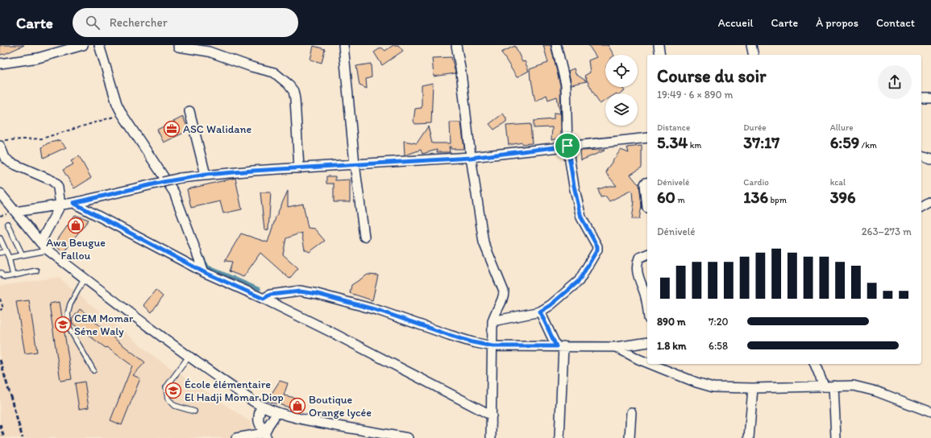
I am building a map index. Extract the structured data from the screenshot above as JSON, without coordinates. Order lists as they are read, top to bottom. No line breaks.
{"places":{"office":["ASC Walidane"],"shop":["Awa Beugue Fallou","Boutique Orange lycée"],"school or university":["CEM Momar Séne Waly","École élémentaire El Hadji Momar Diop"]},"page":{"header":"Carte","search":"Rechercher","nav":["Accueil","Carte","À propos","Contact"],"heading":["Course du soir","19:49 · 6 × 890 m"],"stats":[["Distance","5.34 km"],["Durée","37:17"],["Allure","6:59 /km"],["Dénivelé","60 m"],["Cardio","136 bpm"],["kcal","396"]],"chart":["Dénivelé","263–273 m"],"list":[{"name":"890 m","note":"7:20"},{"name":"1.8 km","note":"6:58"}]}}
